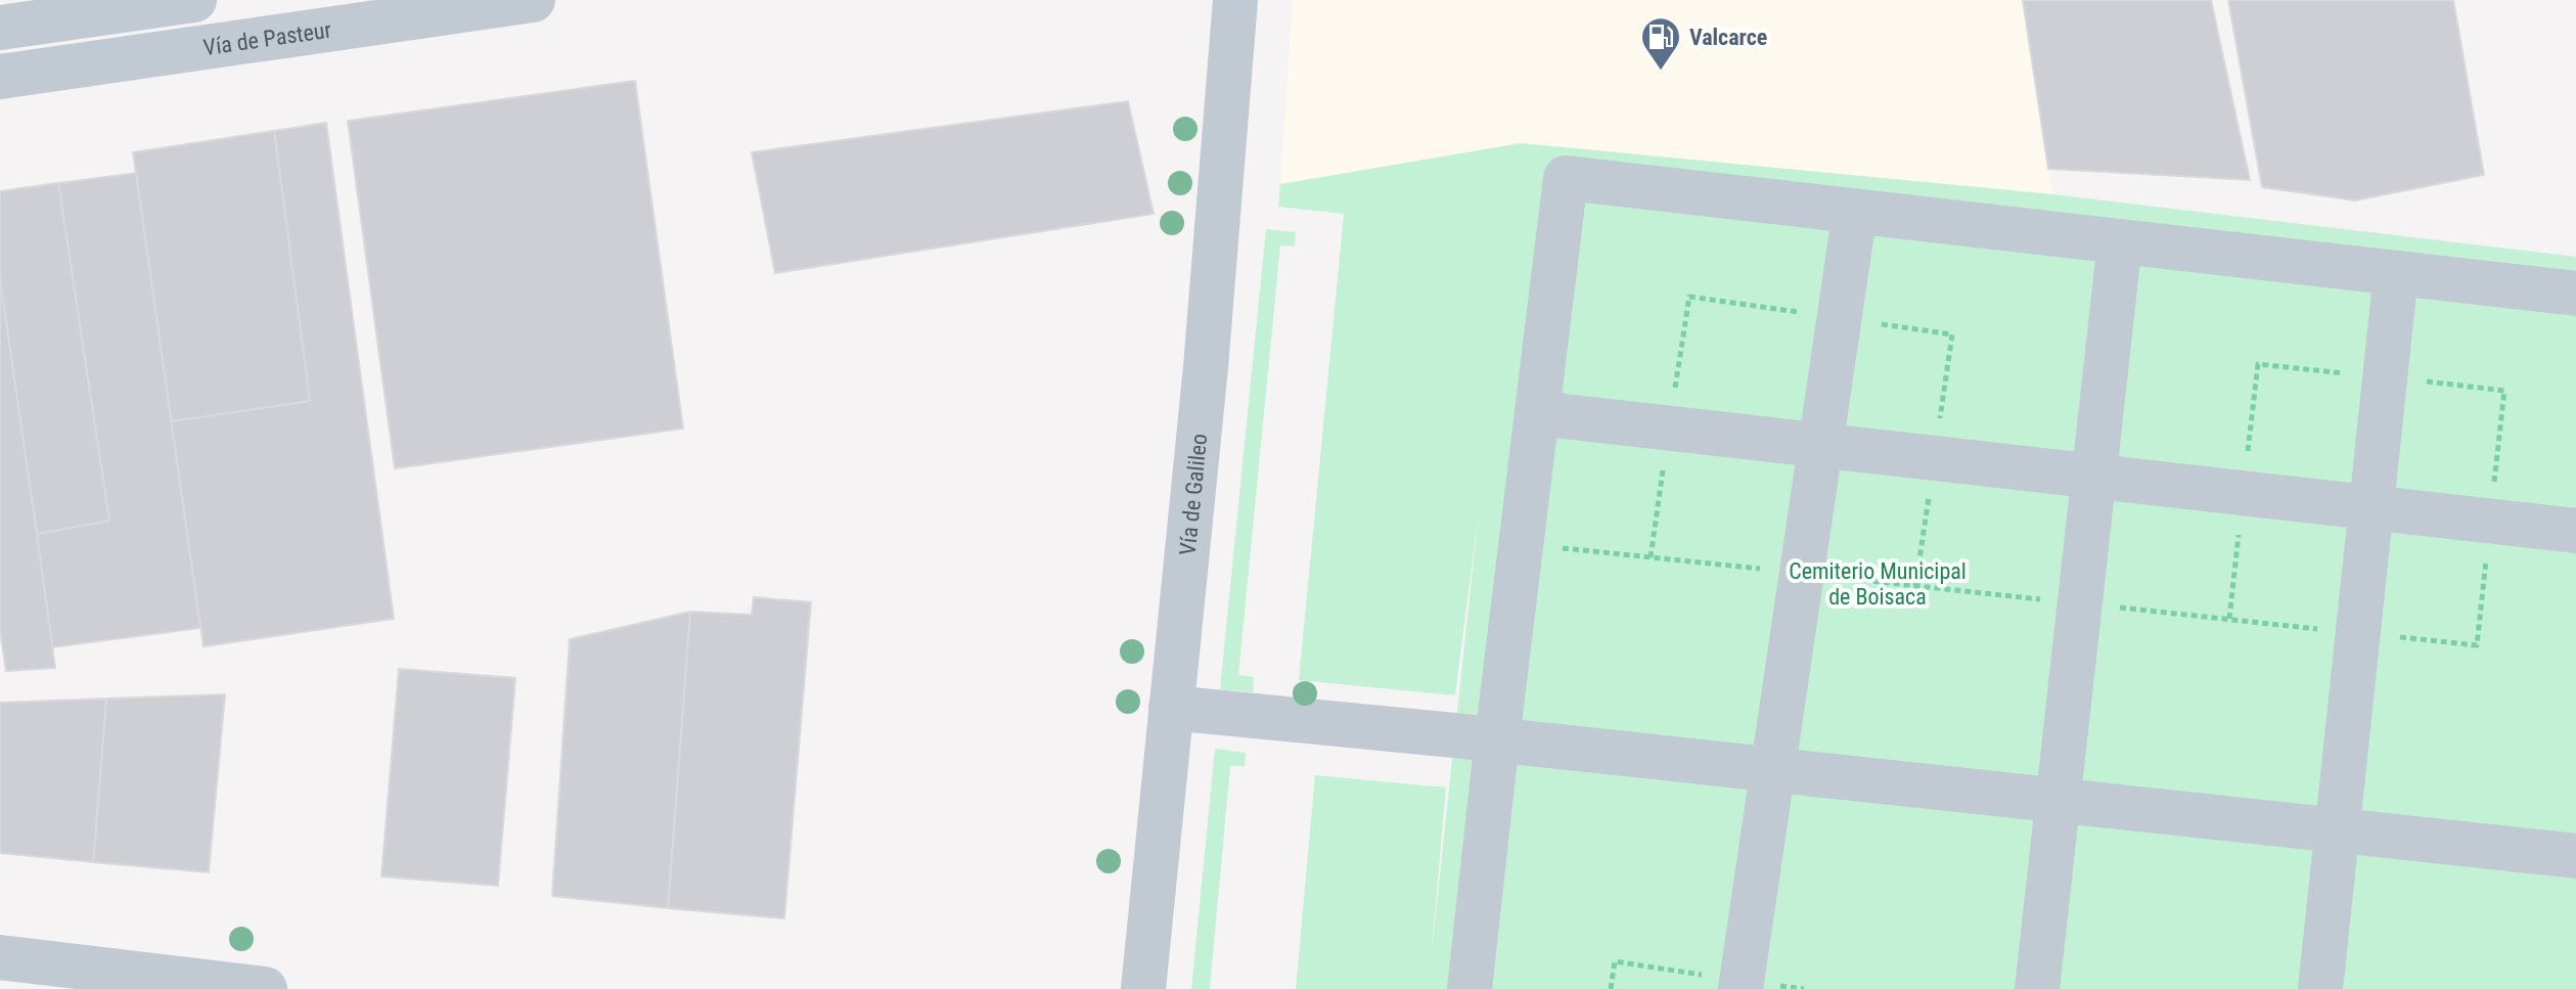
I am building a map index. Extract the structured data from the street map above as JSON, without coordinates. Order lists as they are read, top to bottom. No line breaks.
{"streets":{"street":["Vía de Pasteur","Vía de Galileo"]},"parks":["Cemiterio Municipal de Boisaca"],"places":{"fuel station":["Valcarce"]}}
